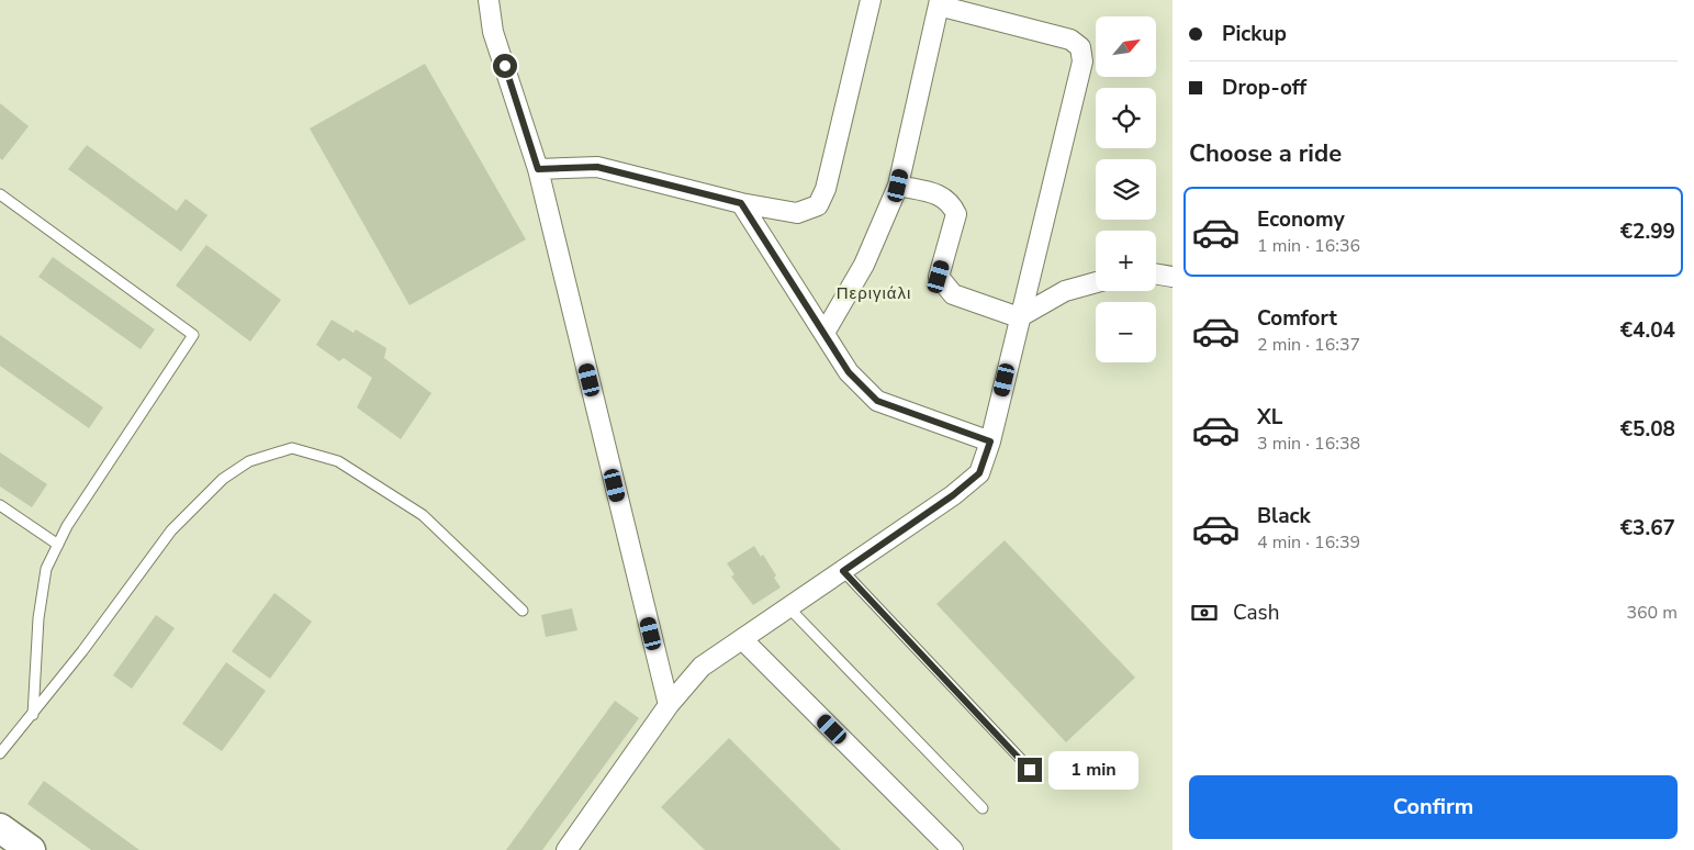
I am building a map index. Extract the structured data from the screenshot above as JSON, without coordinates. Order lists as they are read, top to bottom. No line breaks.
{"districts":["Περιγιάλι"],"north":"top right","page":{"banner":["Pickup","Drop-off"],"map_buttons":["+","−"],"heading":"Choose a ride","list":[{"name":"Economy","note":"1 min · 16:36","value":"€2.99"},{"name":"Comfort","note":"2 min · 16:37","value":"€4.04"},{"name":"XL","note":"3 min · 16:38","value":"€5.08"},{"name":"Black","note":"4 min · 16:39","value":"€3.67"}],"pay":["Cash","360 m"],"bubble":"1 min","buttons":"Confirm"}}
